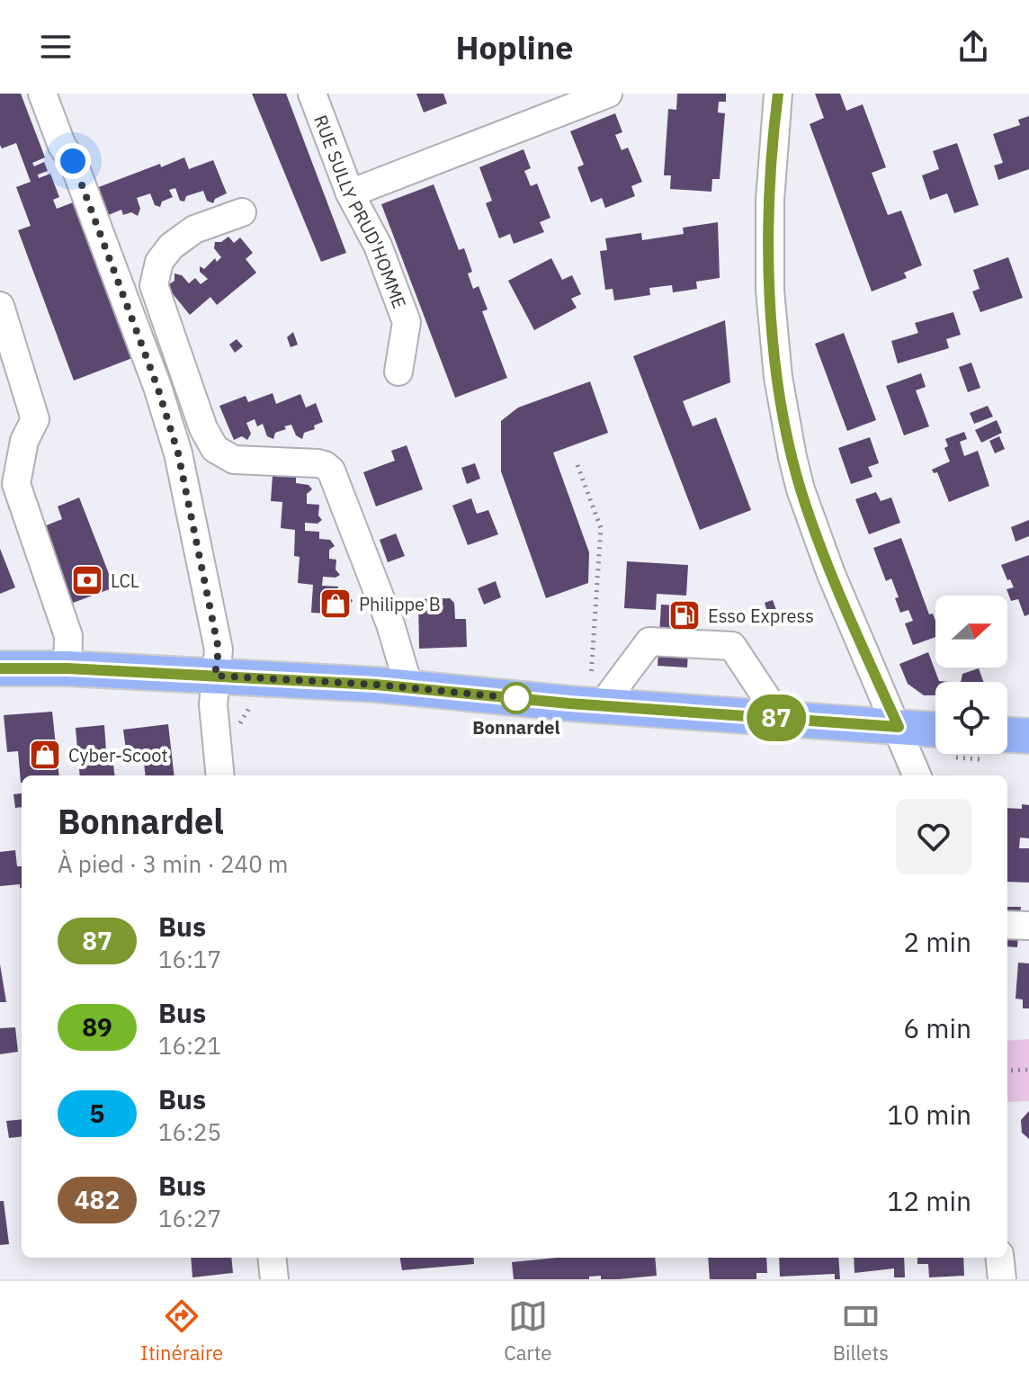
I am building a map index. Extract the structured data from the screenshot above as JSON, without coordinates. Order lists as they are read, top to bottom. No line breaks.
{"streets":{"street":["RUE SULLY PRUD'HOMME"]},"places":{"bank":["LCL"],"shop":["Philippe B","Cyber-Scoot"],"fuel station":["Esso Express"],"other":["Bonnardel"]},"lines":["bus line 87"],"north":"right","page":{"header":"Hopline","on_map":"87","heading":["Bonnardel","À pied · 3 min · 240 m"],"list":[{"mark":"87","name":"Bus","note":"16:17","value":"2 min"},{"mark":"89","name":"Bus","note":"16:21","value":"6 min"},{"mark":"5","name":"Bus","note":"16:25","value":"10 min"},{"mark":"482","name":"Bus","note":"16:27","value":"12 min"}],"tabs":["Itinéraire","Carte","Billets"]}}
